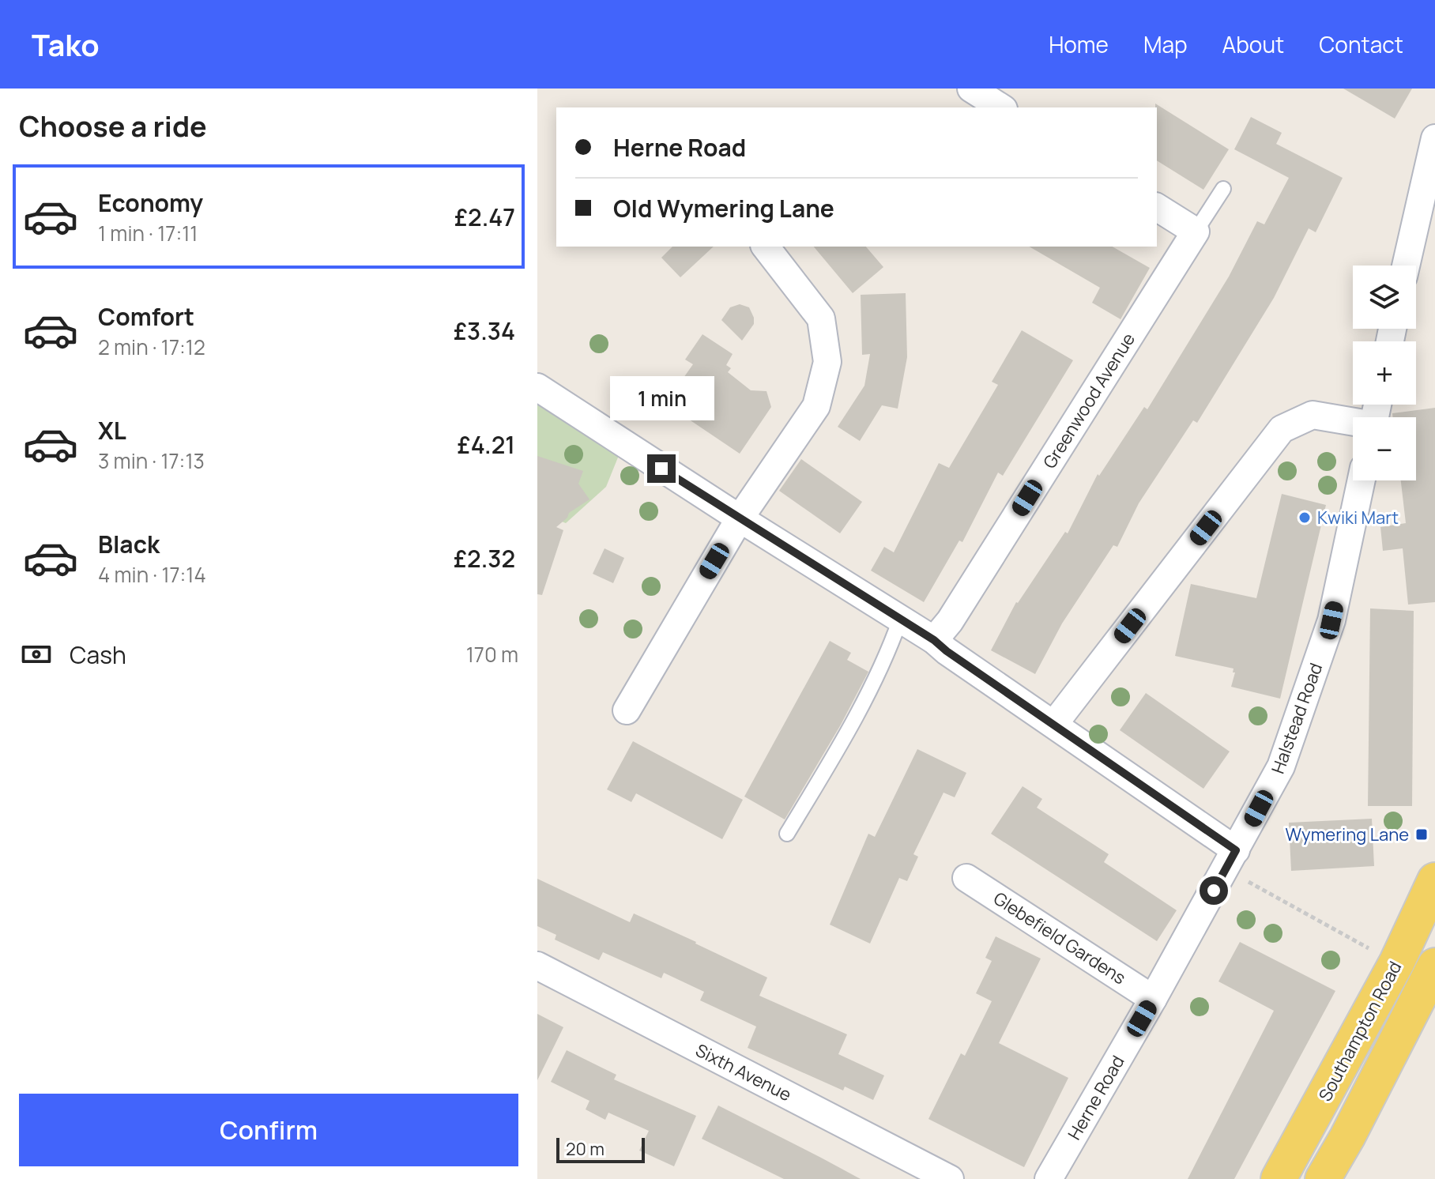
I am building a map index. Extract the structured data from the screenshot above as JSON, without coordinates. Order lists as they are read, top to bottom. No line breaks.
{"streets":{"main road":["Southampton Road"],"street":["Greenwood Avenue","Halstead Road","Glebefield Gardens","Sixth Avenue","Herne Road"]},"crossings":[["Halstead Road","Herne Road"],["Glebefield Gardens","Herne Road"]],"places":{"other":["Kwiki Mart"],"transit":["Wymering Lane"]},"scale_bar":"20 m","page":{"header":"Tako","nav":["Home","Map","About","Contact"],"heading":"Choose a ride","banner":["Herne Road","Old Wymering Lane"],"list":[{"name":"Economy","note":"1 min · 17:11","value":"£2.47"},{"name":"Comfort","note":"2 min · 17:12","value":"£3.34"},{"name":"XL","note":"3 min · 17:13","value":"£4.21"},{"name":"Black","note":"4 min · 17:14","value":"£2.32"}],"map_buttons":["+","−"],"bubble":"1 min","pay":["Cash","170 m"],"buttons":"Confirm","scale":"20 m"}}
